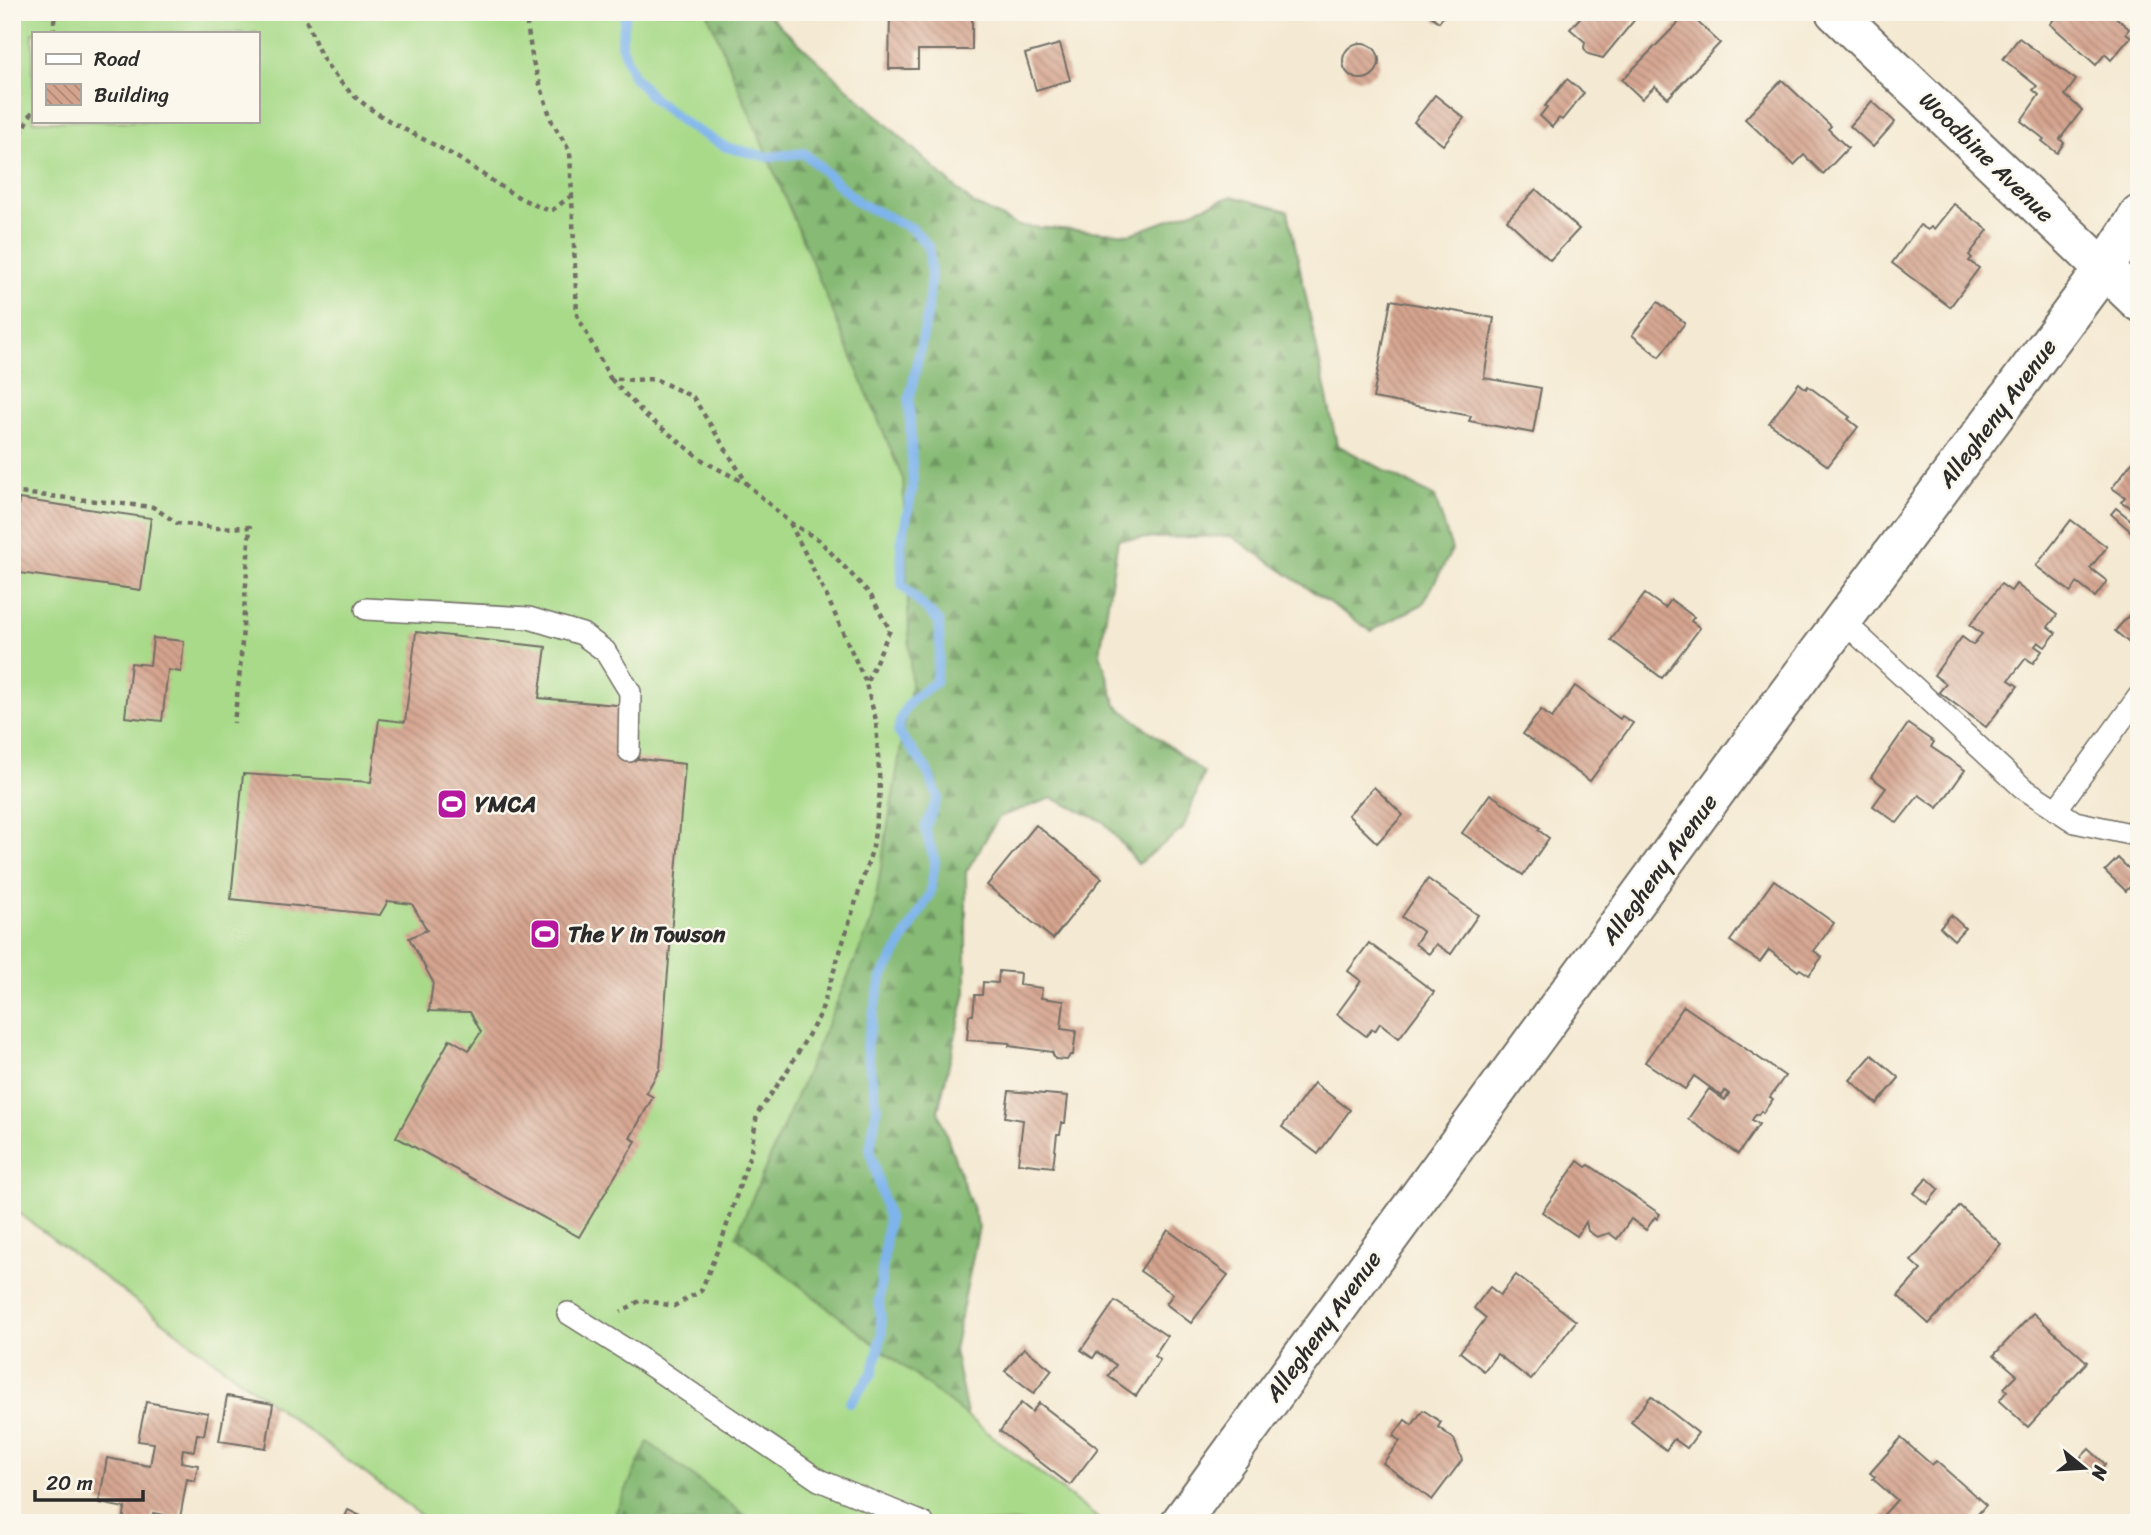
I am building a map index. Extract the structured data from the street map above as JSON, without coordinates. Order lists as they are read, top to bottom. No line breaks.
{"streets":{"street":["Woodbine Avenue","Allegheny Avenue"]},"crossings":[["Woodbine Avenue","Allegheny Avenue"]],"places":{"sports":["YMCA","The Y in Towson"]},"legend":["Road","Building"],"scale_bar":"20 m","north":"right"}
